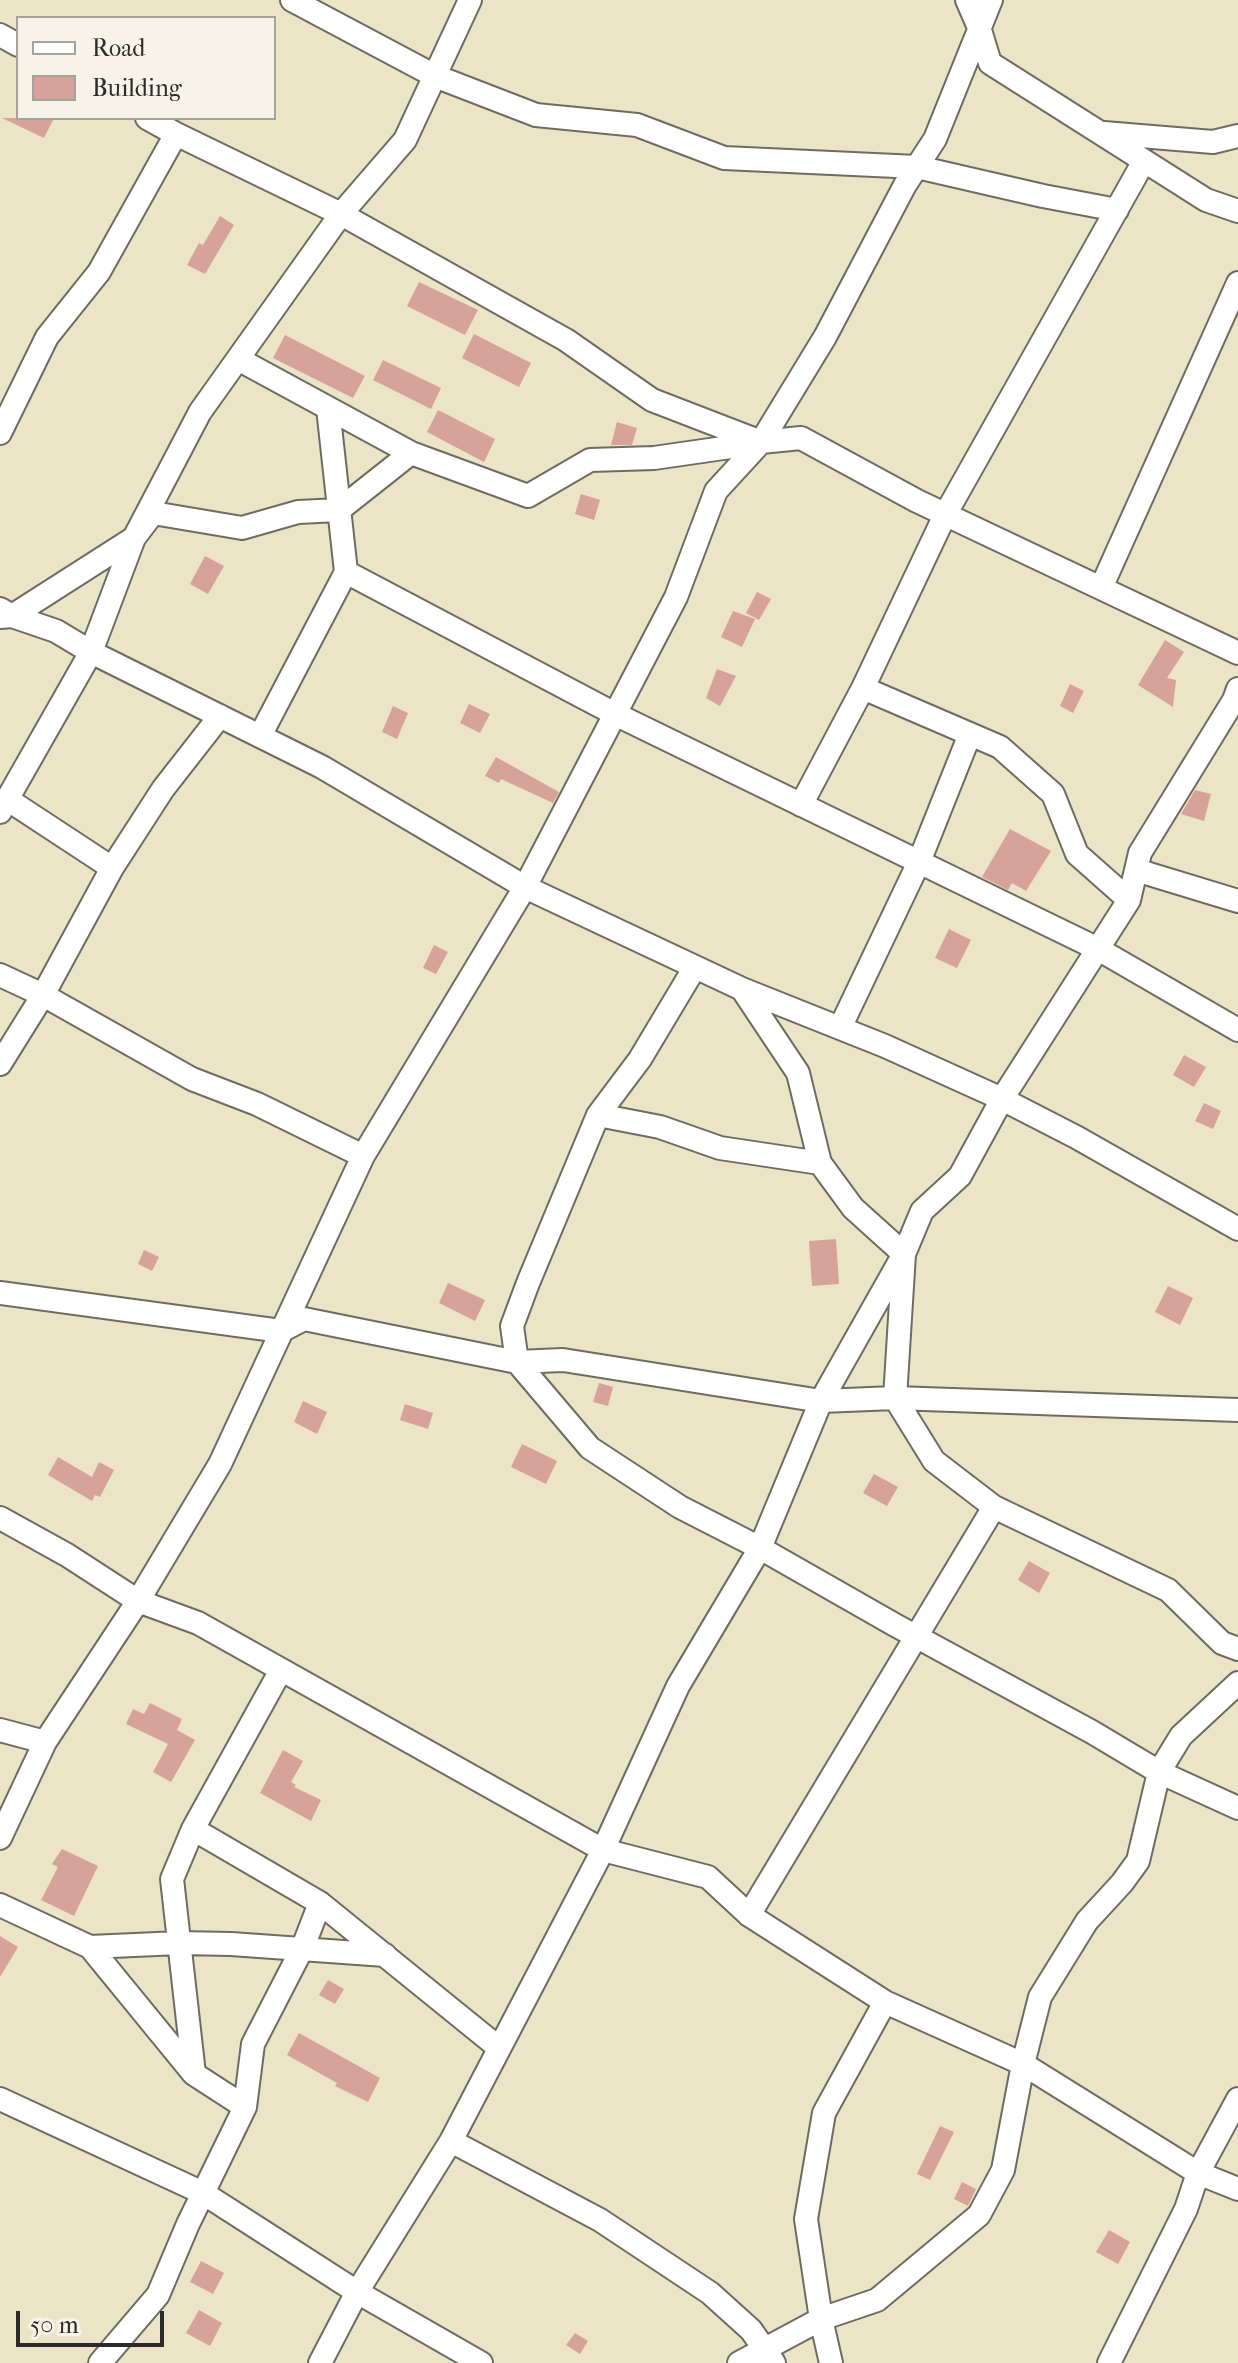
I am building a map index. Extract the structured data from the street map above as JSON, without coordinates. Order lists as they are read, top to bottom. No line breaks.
{"legend":["Road","Building"],"scale_bar":"50 m"}
